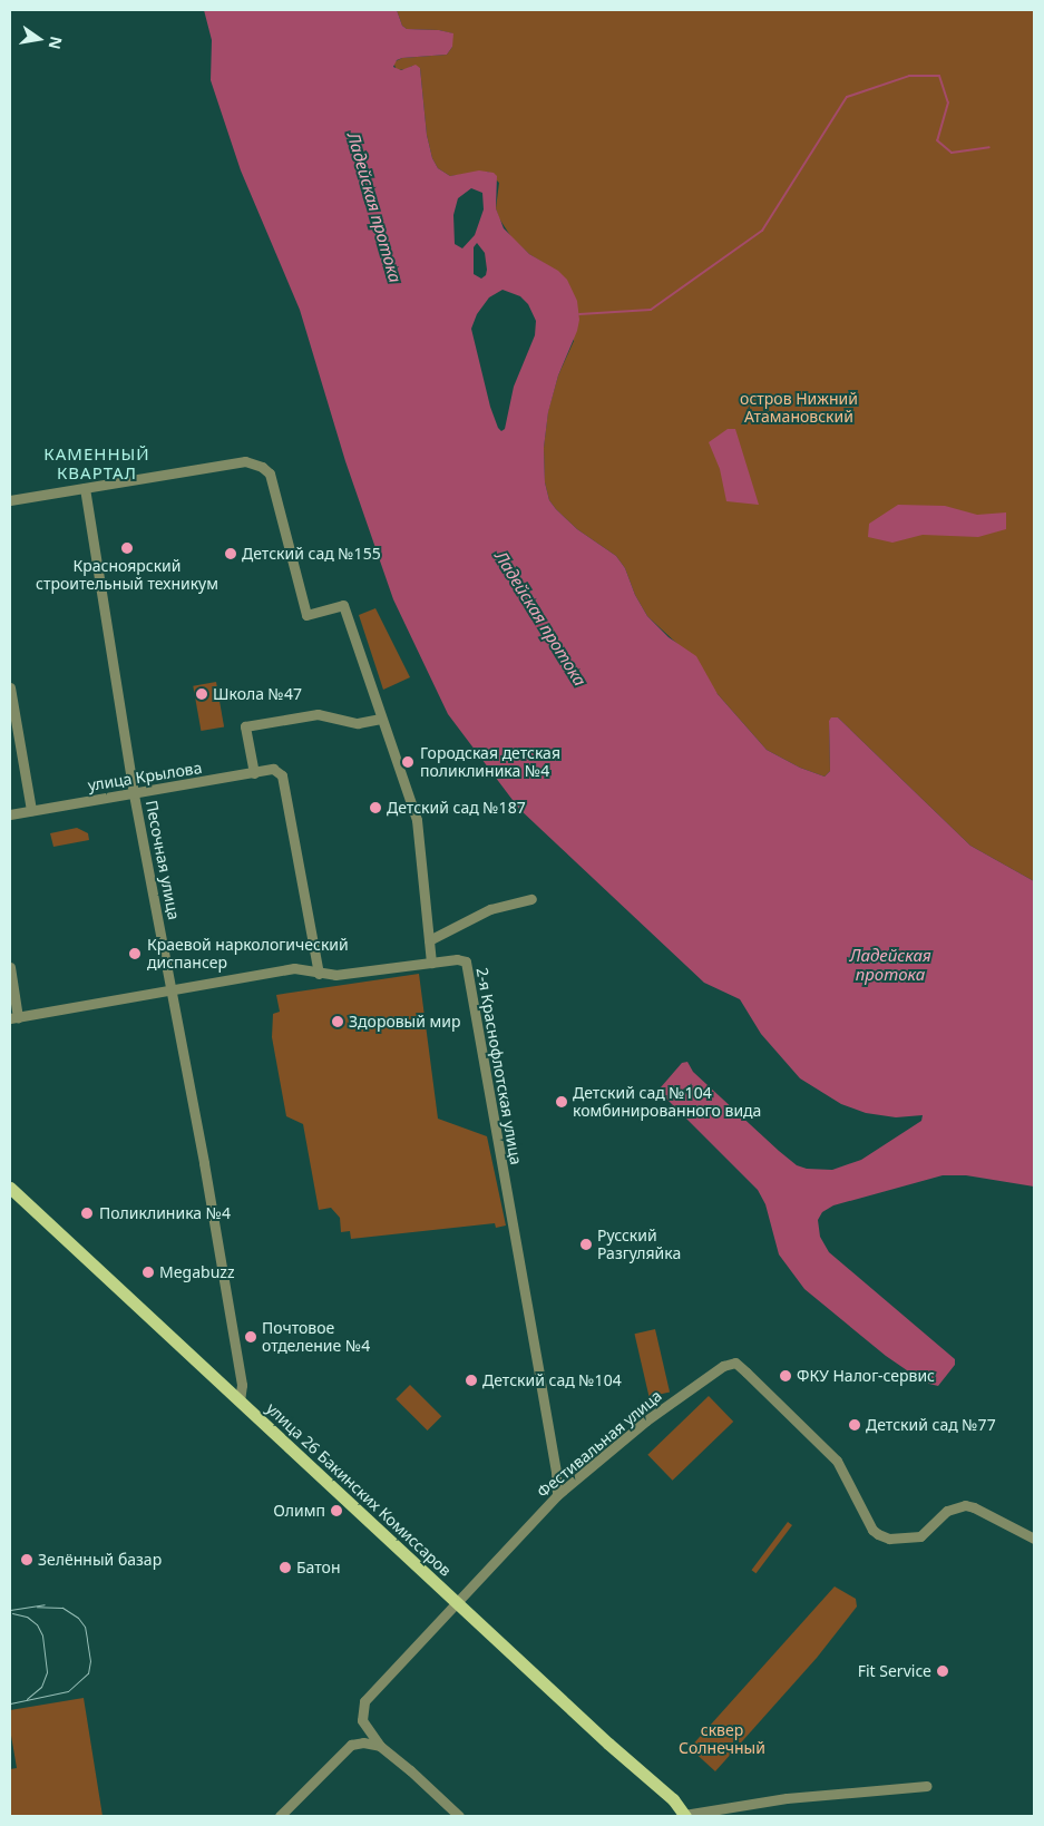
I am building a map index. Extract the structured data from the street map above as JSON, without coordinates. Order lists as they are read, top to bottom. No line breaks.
{"streets":{"main road":["улица 26 Бакинских Комиссаров"],"street":["улица Крылова","Песочная улица","2-я Краснофлотская улица","Фестивальная улица"]},"crossings":[["улица Крылова","Песочная улица"],["улица Крылова","2-я Краснофлотская улица"],["Песочная улица","2-я Краснофлотская улица"],["Песочная улица","улица 26 Бакинских Комиссаров"],["2-я Краснофлотская улица","Фестивальная улица"],["Фестивальная улица","улица 26 Бакинских Комиссаров"]],"districts":["КАМЕННЫЙ КВАРТАЛ"],"water":["Ладейская протока"],"parks":["остров Нижний Атамановский","сквер Солнечный"],"places":["Красноярский строительный техникум","Детский сад №155","Школа №47","Городская детская поликлиника №4","Детский сад №187","Краевой наркологический диспансер","Здоровый мир","Детский сад №104 комбинированного вида","Поликлиника №4","Русский Разгуляйка","Megabuzz","Почтовое отделение №4","ФКУ Налог-сервис","Детский сад №104","Детский сад №77","Олимп","Зелённый базар","Батон","Fit Service"],"north":"right"}
